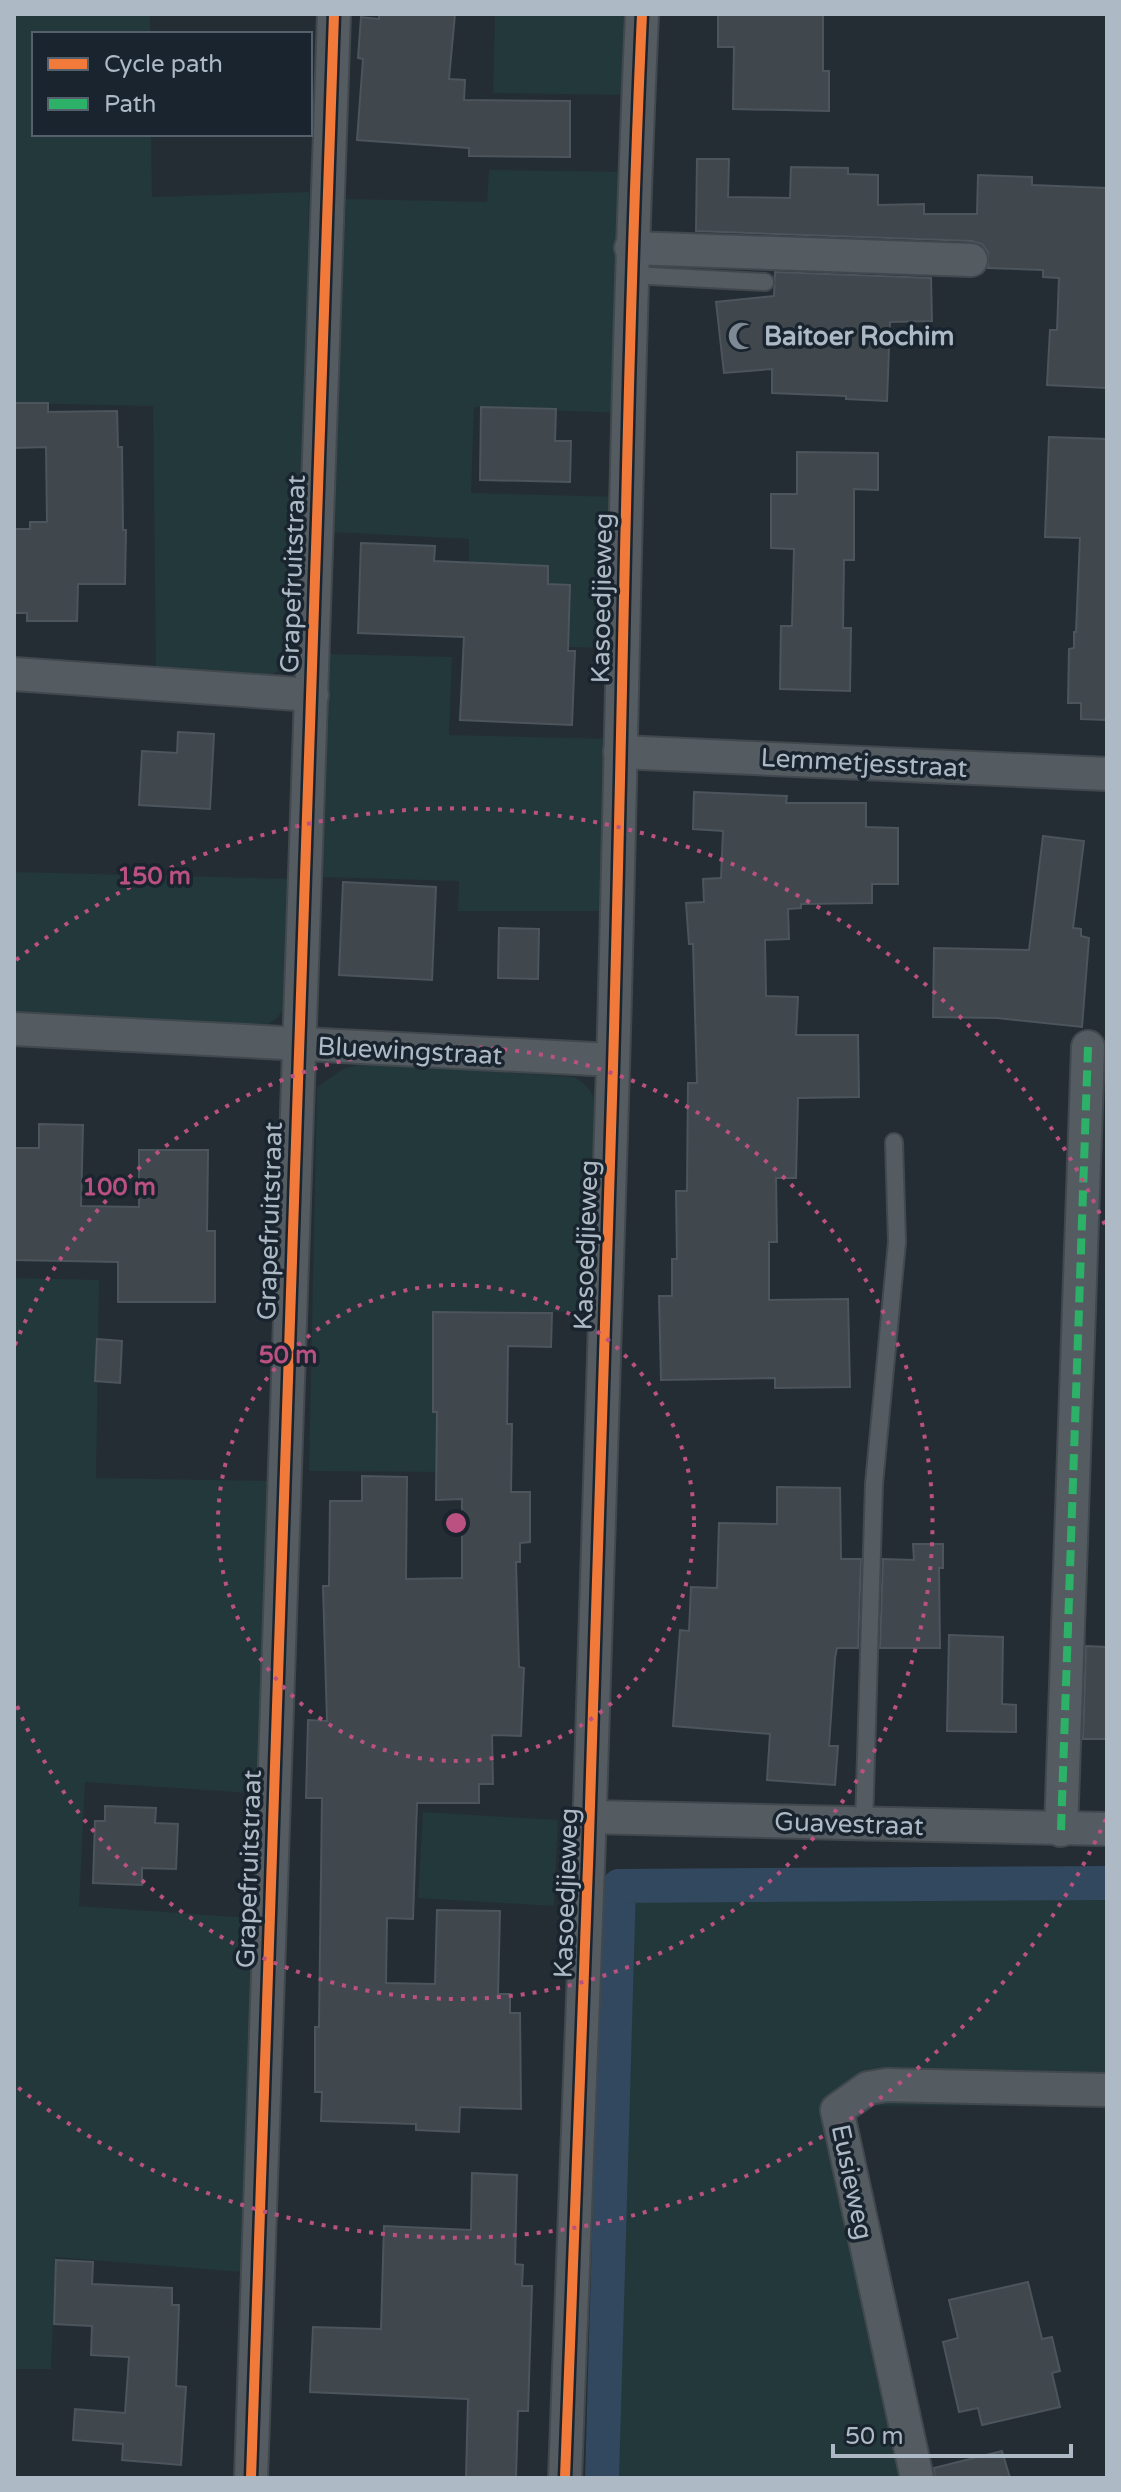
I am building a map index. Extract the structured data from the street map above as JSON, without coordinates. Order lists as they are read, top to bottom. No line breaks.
{"streets":{"street":["Grapefruitstraat","Kasoedjieweg","Lemmetjesstraat","Bluewingstraat","Guavestraat","Eusieweg"]},"crossings":[["Grapefruitstraat","Bluewingstraat"],["Kasoedjieweg","Lemmetjesstraat"],["Kasoedjieweg","Bluewingstraat"],["Kasoedjieweg","Guavestraat"]],"places":{"mosque":["Baitoer Rochim"]},"legend":["Cycle path","Path"],"scale_bar":"50 m","rings":["150 m","100 m","50 m"]}
